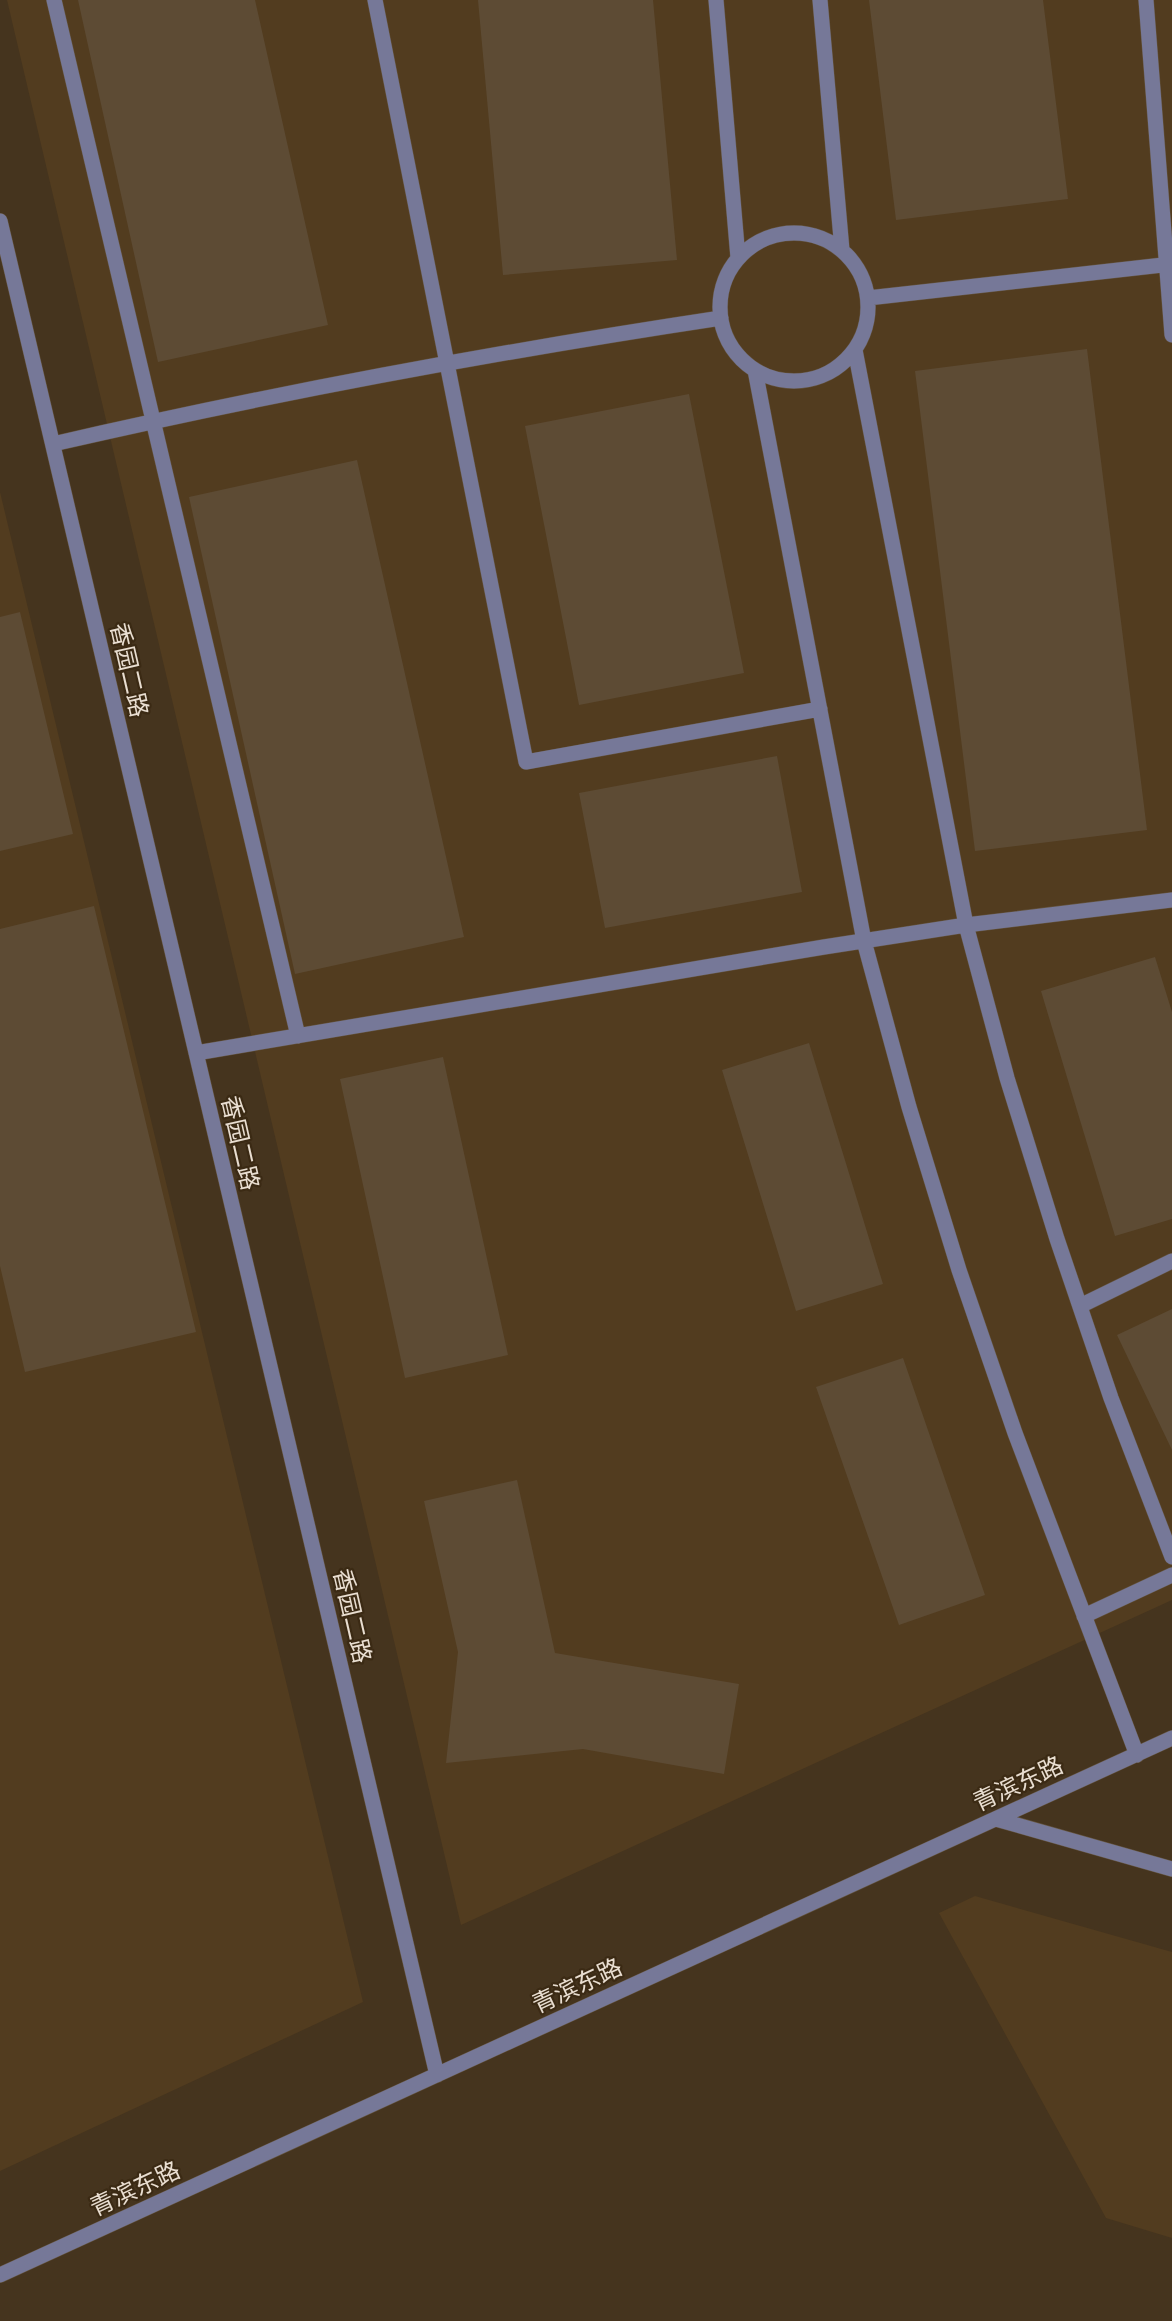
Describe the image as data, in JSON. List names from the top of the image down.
{
  "streets": {
    "street": ["香园二路", "青滨东路"]
  },
  "crossings": [
    ["香园二路", "青滨东路"]
  ]
}
